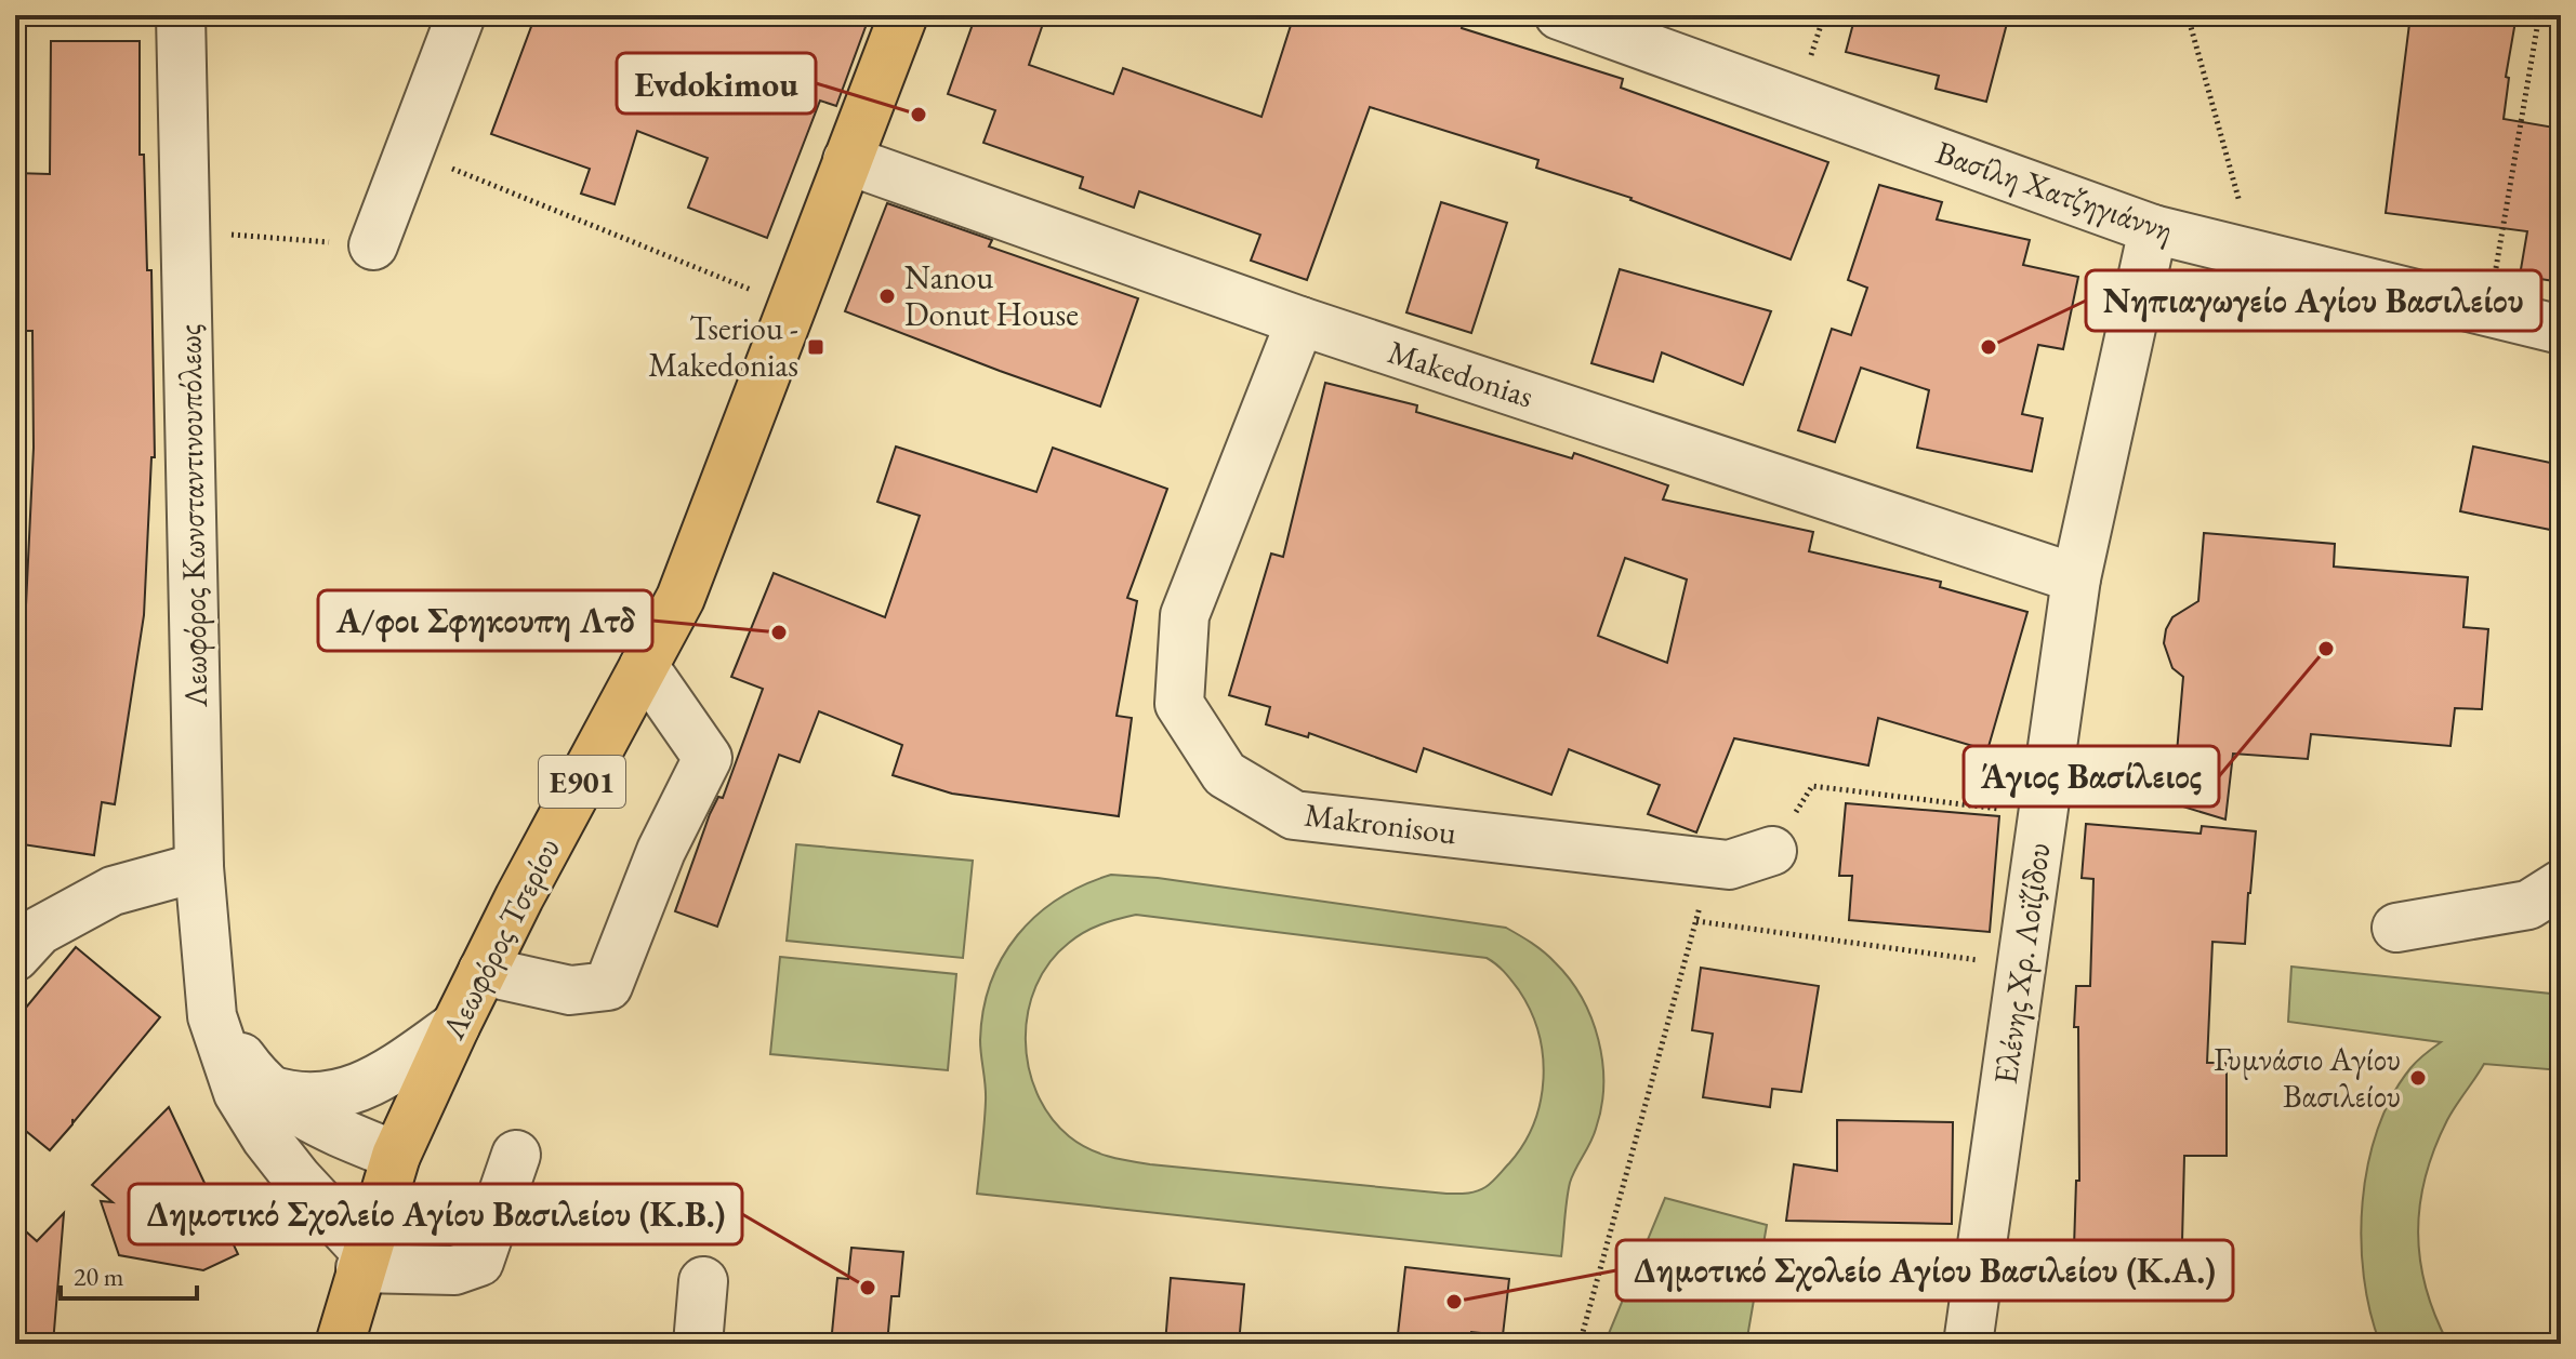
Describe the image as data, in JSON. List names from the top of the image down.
{
  "streets": {
    "main road": ["E901", "Λεωφόρος Τσερίου"],
    "street": [
      "Βασίλη Χατζηγιάννη",
      "Makedonias",
      "Λεωφόρος Κωνσταντινουπόλεως",
      "Makronisou",
      "Ελένης Χρ. Λοϊζίδου"
    ]
  },
  "crossings": [
    ["Βασίλη Χατζηγιάννη", "Ελένης Χρ. Λοϊζίδου"],
    ["Makedonias", "Makronisou"],
    ["Makedonias", "Λεωφόρος Τσερίου"],
    ["Makedonias", "Ελένης Χρ. Λοϊζίδου"],
    ["Λεωφόρος Κωνσταντινουπόλεως", "Λεωφόρος Τσερίου"]
  ],
  "places": {
    "other": [
      "Evdokimou",
      "Nanou Donut House",
      "Νηπιαγωγείο Αγίου Βασιλείου",
      "Α/φοι Σφηκουπη Λτδ",
      "Άγιος Βασίλειος",
      "Γυμνάσιο Αγίου Βασιλείου",
      "Δημοτικό Σχολείο Αγίου Βασιλείου (Κ.Β.)",
      "Δημοτικό Σχολείο Αγίου Βασιλείου (Κ.Α.)"
    ],
    "transit": ["Tseriou - Makedonias"]
  },
  "scale_bar": "20 m"
}
